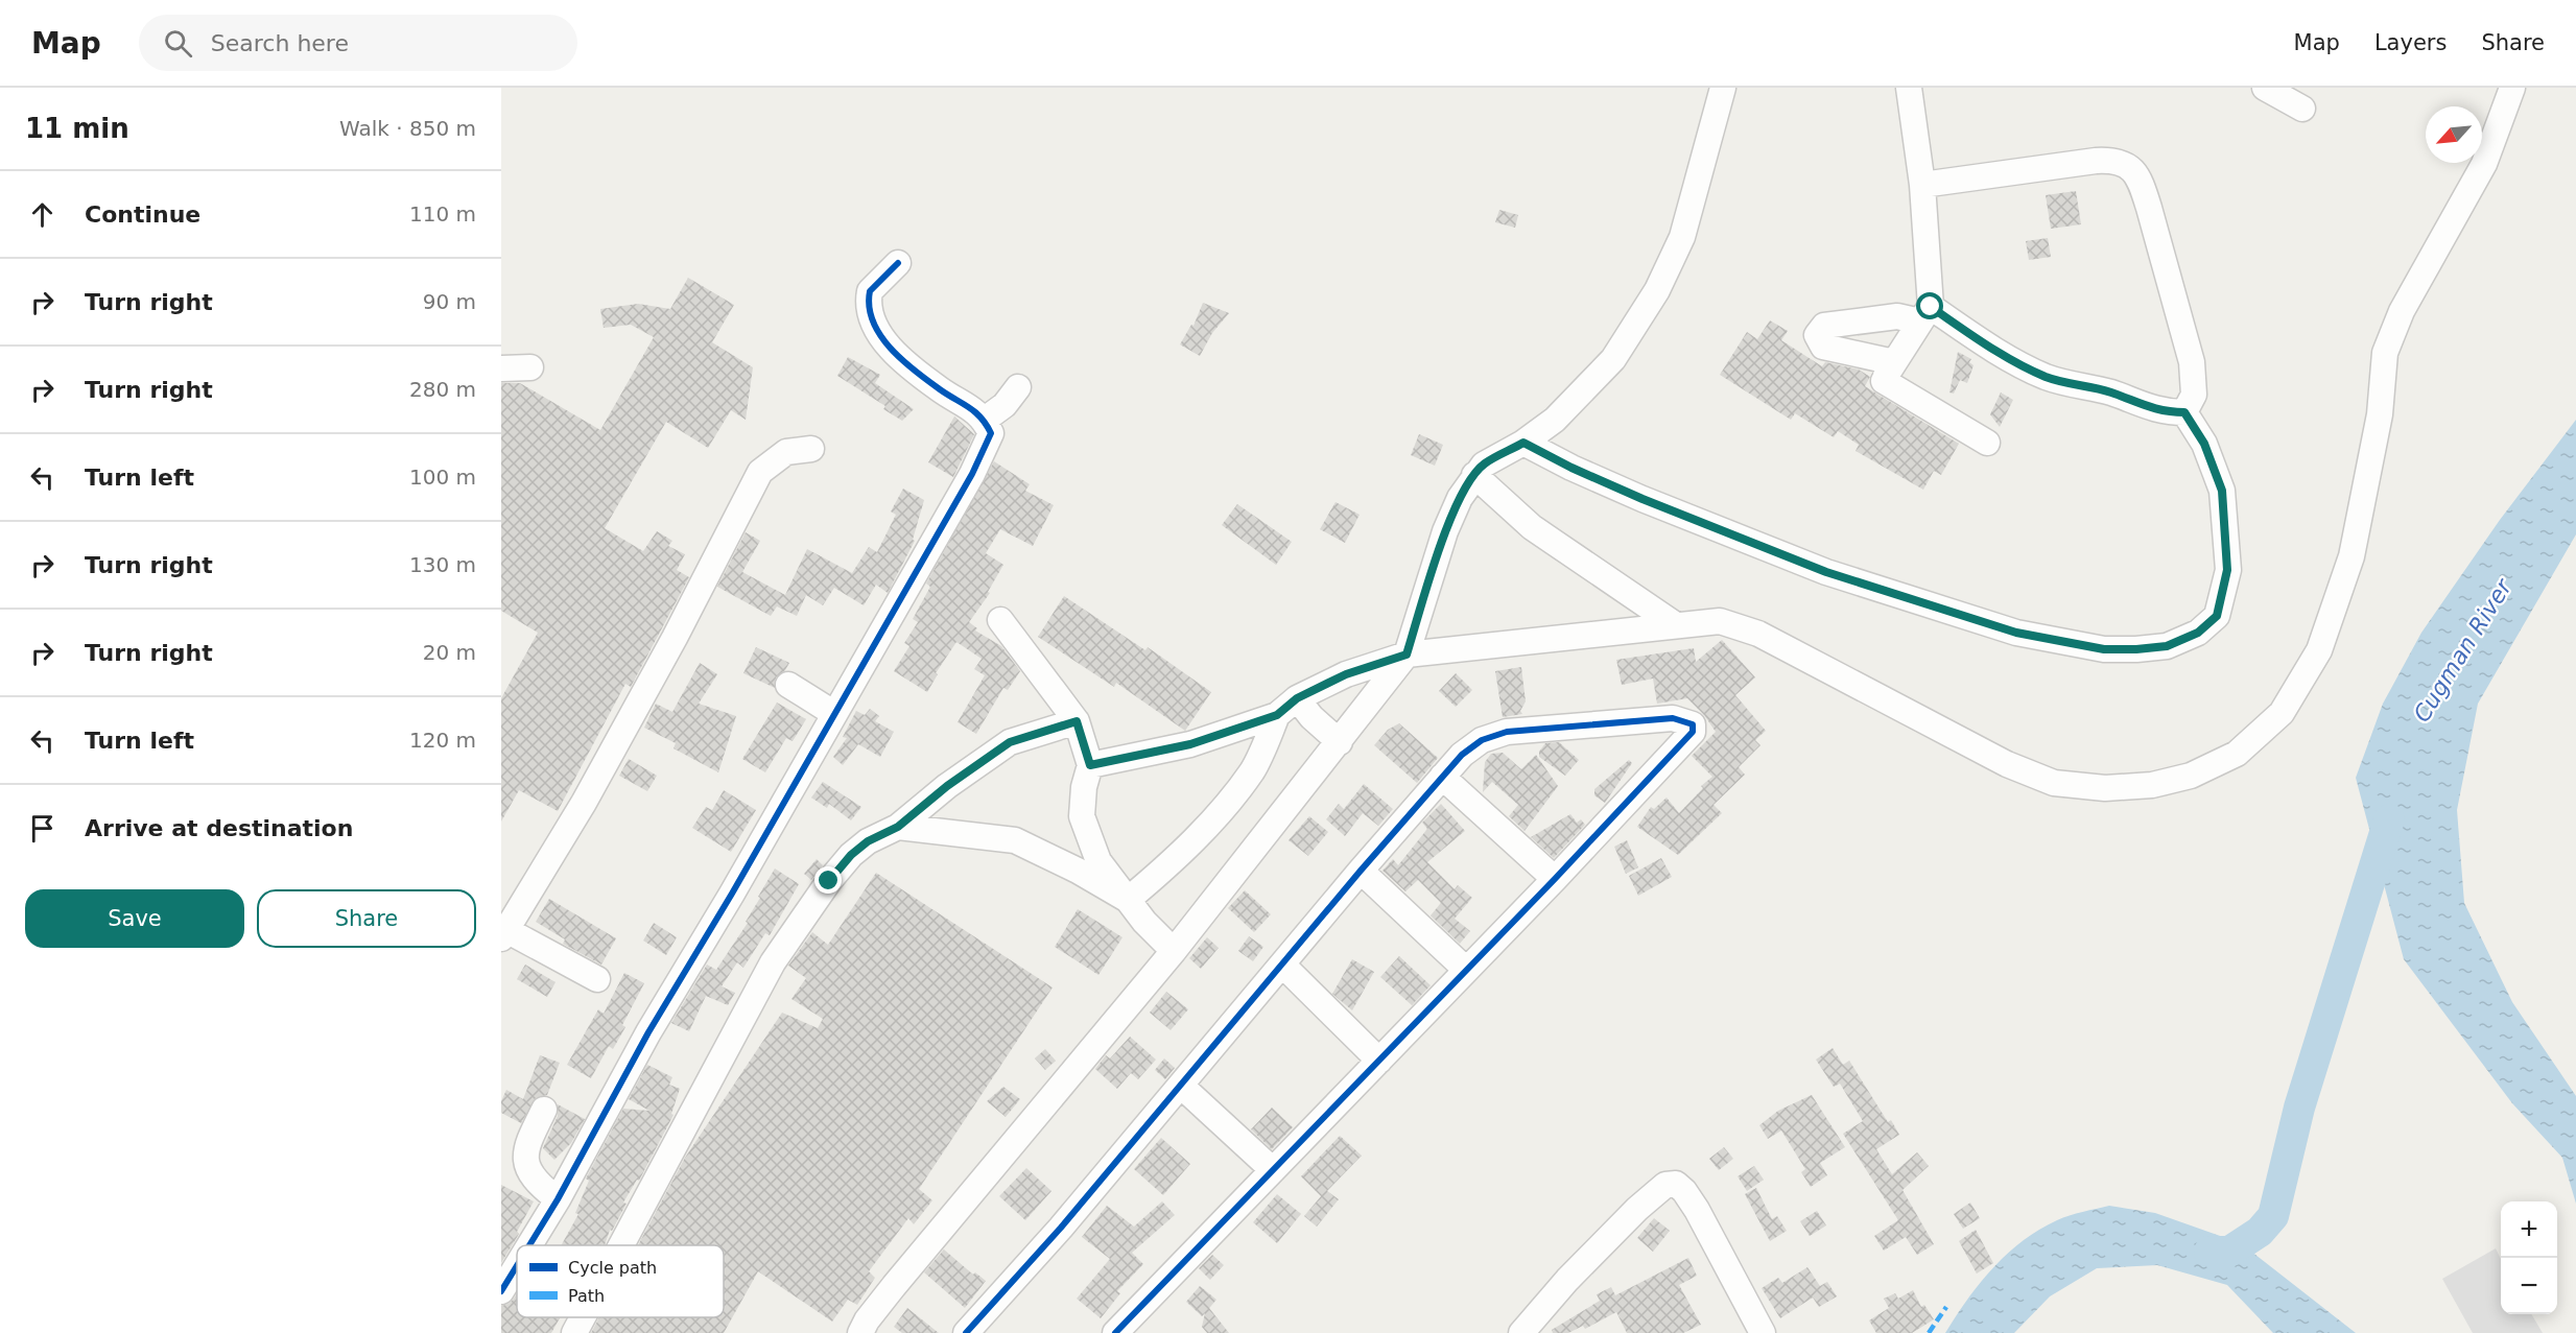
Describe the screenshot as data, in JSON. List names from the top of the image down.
{
  "water": ["Cugman River"],
  "legend": ["Cycle path", "Path"],
  "north": "bottom left",
  "page": {
    "header": "Map",
    "search": "Search here",
    "nav": ["Map", "Layers", "Share"],
    "heading": ["11 min", "Walk · 850 m"],
    "list": [
      ["Continue", "110 m"],
      ["Turn right", "90 m"],
      ["Turn right", "280 m"],
      ["Turn left", "100 m"],
      ["Turn right", "130 m"],
      ["Turn right", "20 m"],
      ["Turn left", "120 m"],
      "Arrive at destination"
    ],
    "buttons": ["Save", "Share"],
    "map_buttons": ["+", "−"]
  }
}
